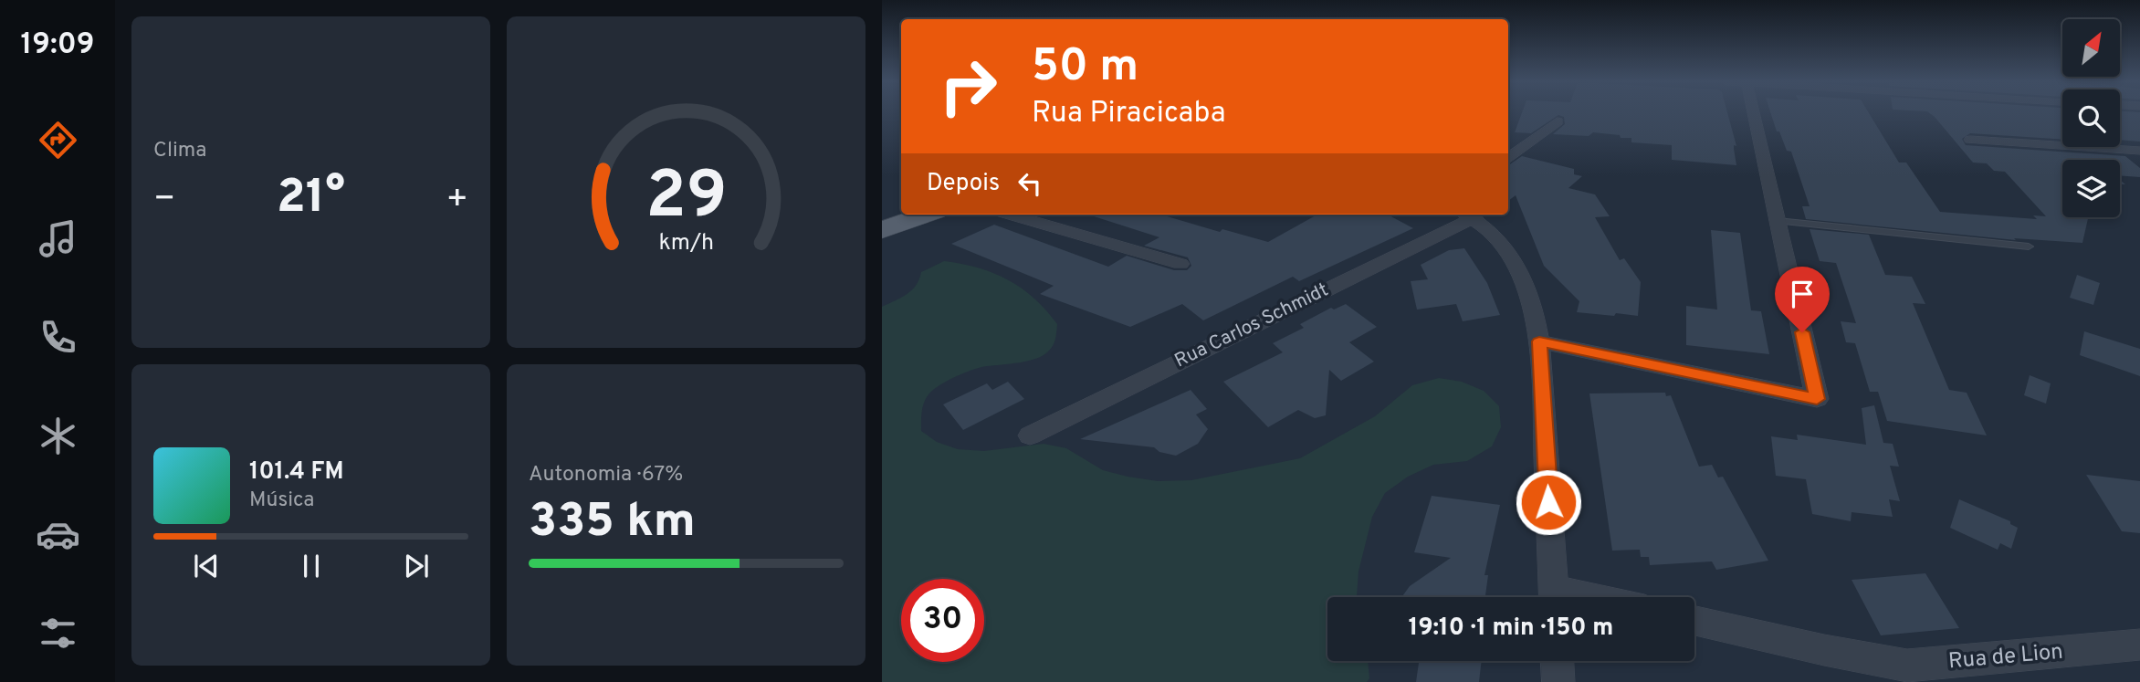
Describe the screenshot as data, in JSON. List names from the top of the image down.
{
  "streets": {
    "street": ["Rua Carlos Schmidt", "Rua de Lion"]
  },
  "north": "top right",
  "page": {
    "tabs": "19:09",
    "tile": [
      "Clima",
      ["Autonomia · 67%", "335 km"]
    ],
    "turn": ["50 m", "Rua Piracicaba"],
    "then": "Depois",
    "heat": ["−", "21°", "+"],
    "song": ["101.4 FM", "Música"],
    "limit": "30",
    "trip": "19:10 · 1 min · 150 m",
    "gauge": ["29", "km/h"]
  }
}
